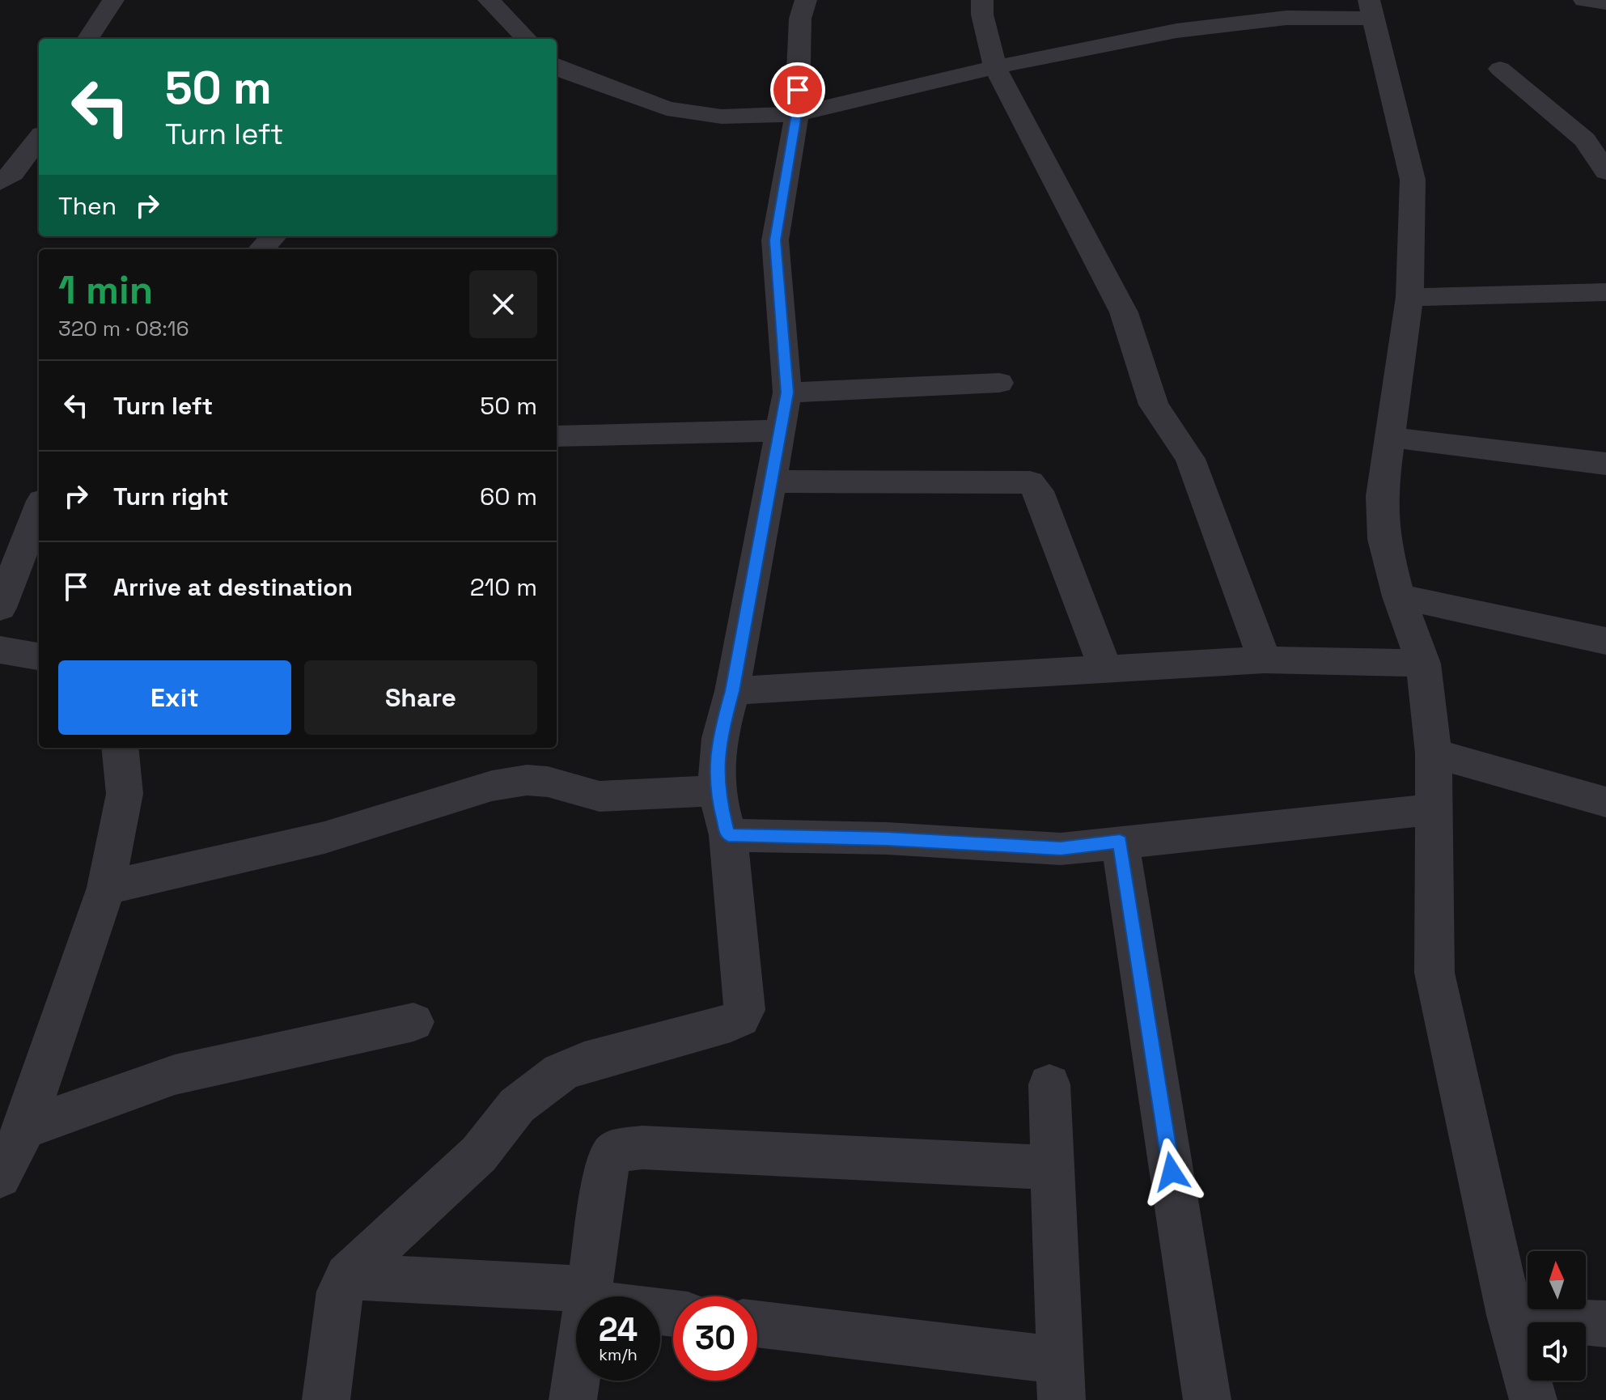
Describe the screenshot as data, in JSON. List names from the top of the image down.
{
  "north": "top",
  "page": {
    "turn": ["50 m", "Turn left"],
    "then": "Then",
    "heading": ["1 min", "320 m · 08:16"],
    "list": [
      {
        "name": "Turn left",
        "value": "50 m"
      },
      {
        "name": "Turn right",
        "value": "60 m"
      },
      {
        "name": "Arrive at destination",
        "value": "210 m"
      }
    ],
    "buttons": ["Exit", "Share"],
    "speed": "24 km/h",
    "limit": "30"
  }
}
